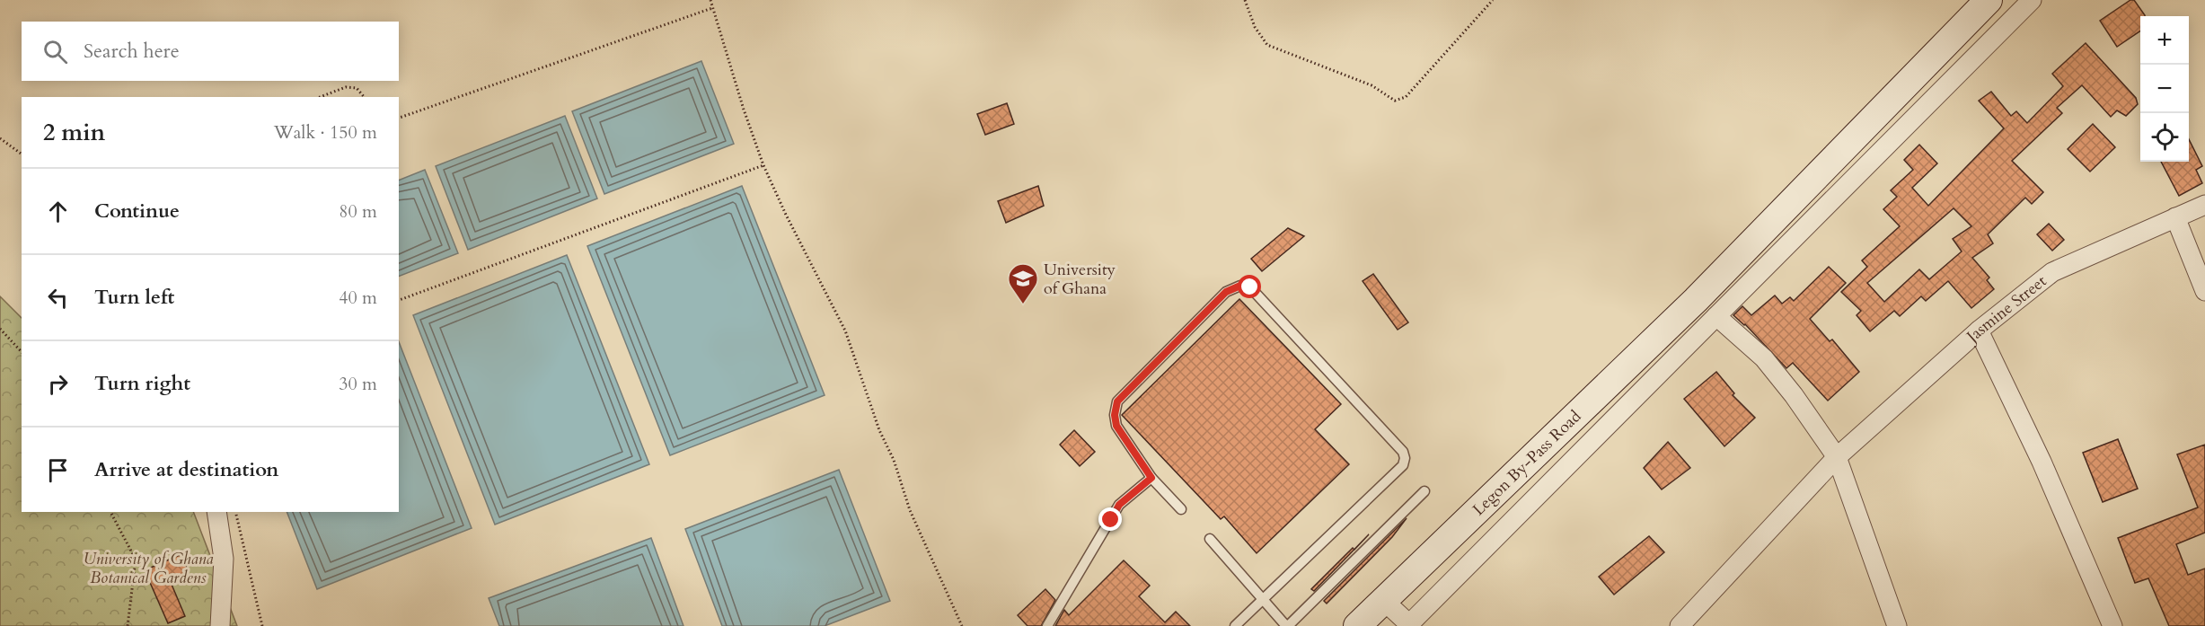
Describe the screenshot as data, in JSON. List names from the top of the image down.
{
  "streets": {
    "street": ["Jasmine Street", "Legon By-Pass Road"]
  },
  "parks": ["University of Ghana Botanical Gardens"],
  "places": {
    "school or university": ["University of Ghana"]
  },
  "page": {
    "map_buttons": ["+", "−"],
    "search": "Search here",
    "heading": ["2 min", "Walk · 150 m"],
    "list": [
      ["Continue", "80 m"],
      ["Turn left", "40 m"],
      ["Turn right", "30 m"],
      "Arrive at destination"
    ]
  }
}
